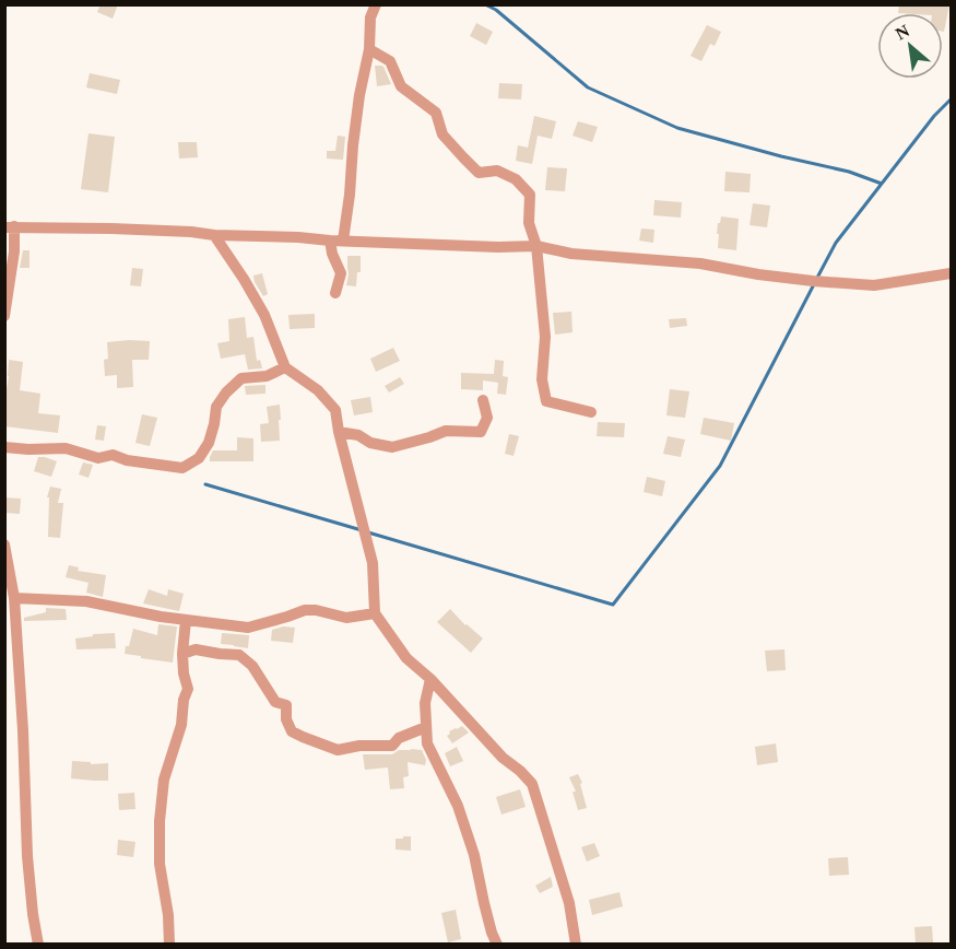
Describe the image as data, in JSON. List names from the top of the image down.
{
  "north": "top left"
}
